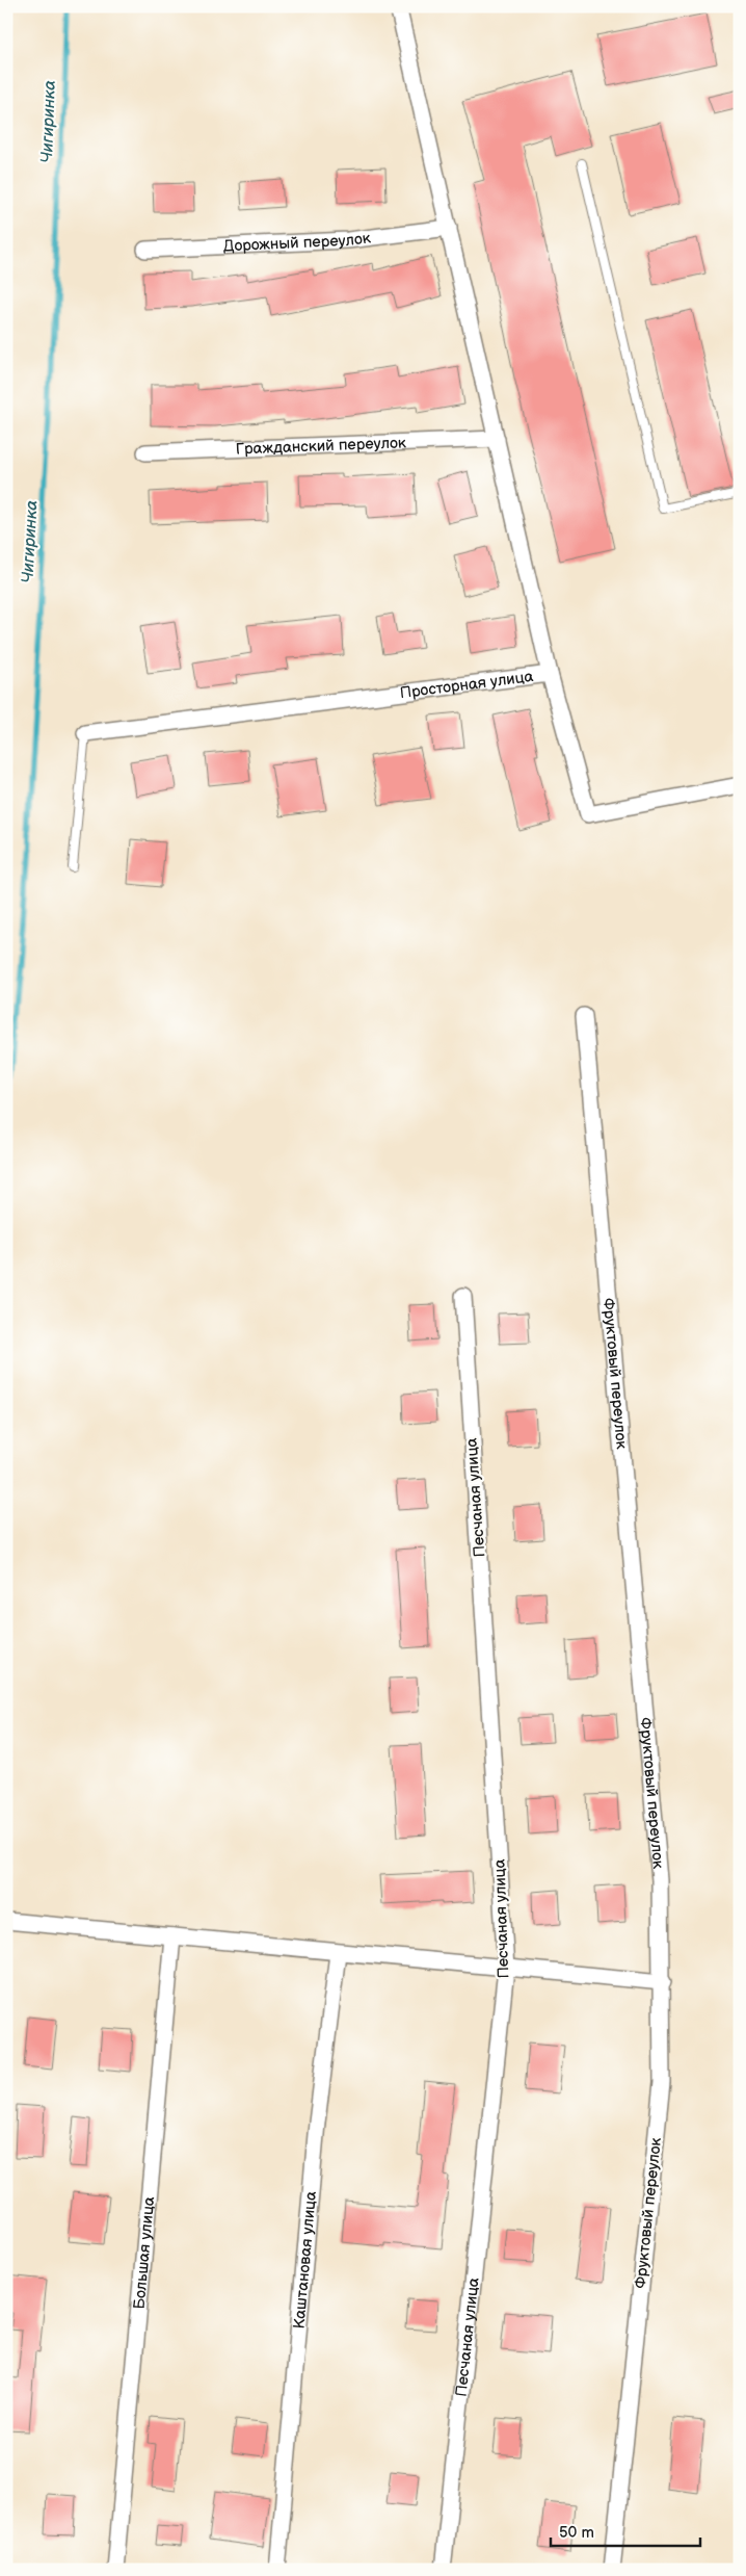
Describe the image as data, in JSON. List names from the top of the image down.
{
  "streets": {
    "street": [
      "Дорожный переулок",
      "Гражданский переулок",
      "Просторная улица",
      "Фруктовый переулок",
      "Песчаная улица",
      "Большая улица",
      "Каштановая улица"
    ]
  },
  "water": ["Чигиринка"],
  "scale_bar": "50 m"
}
